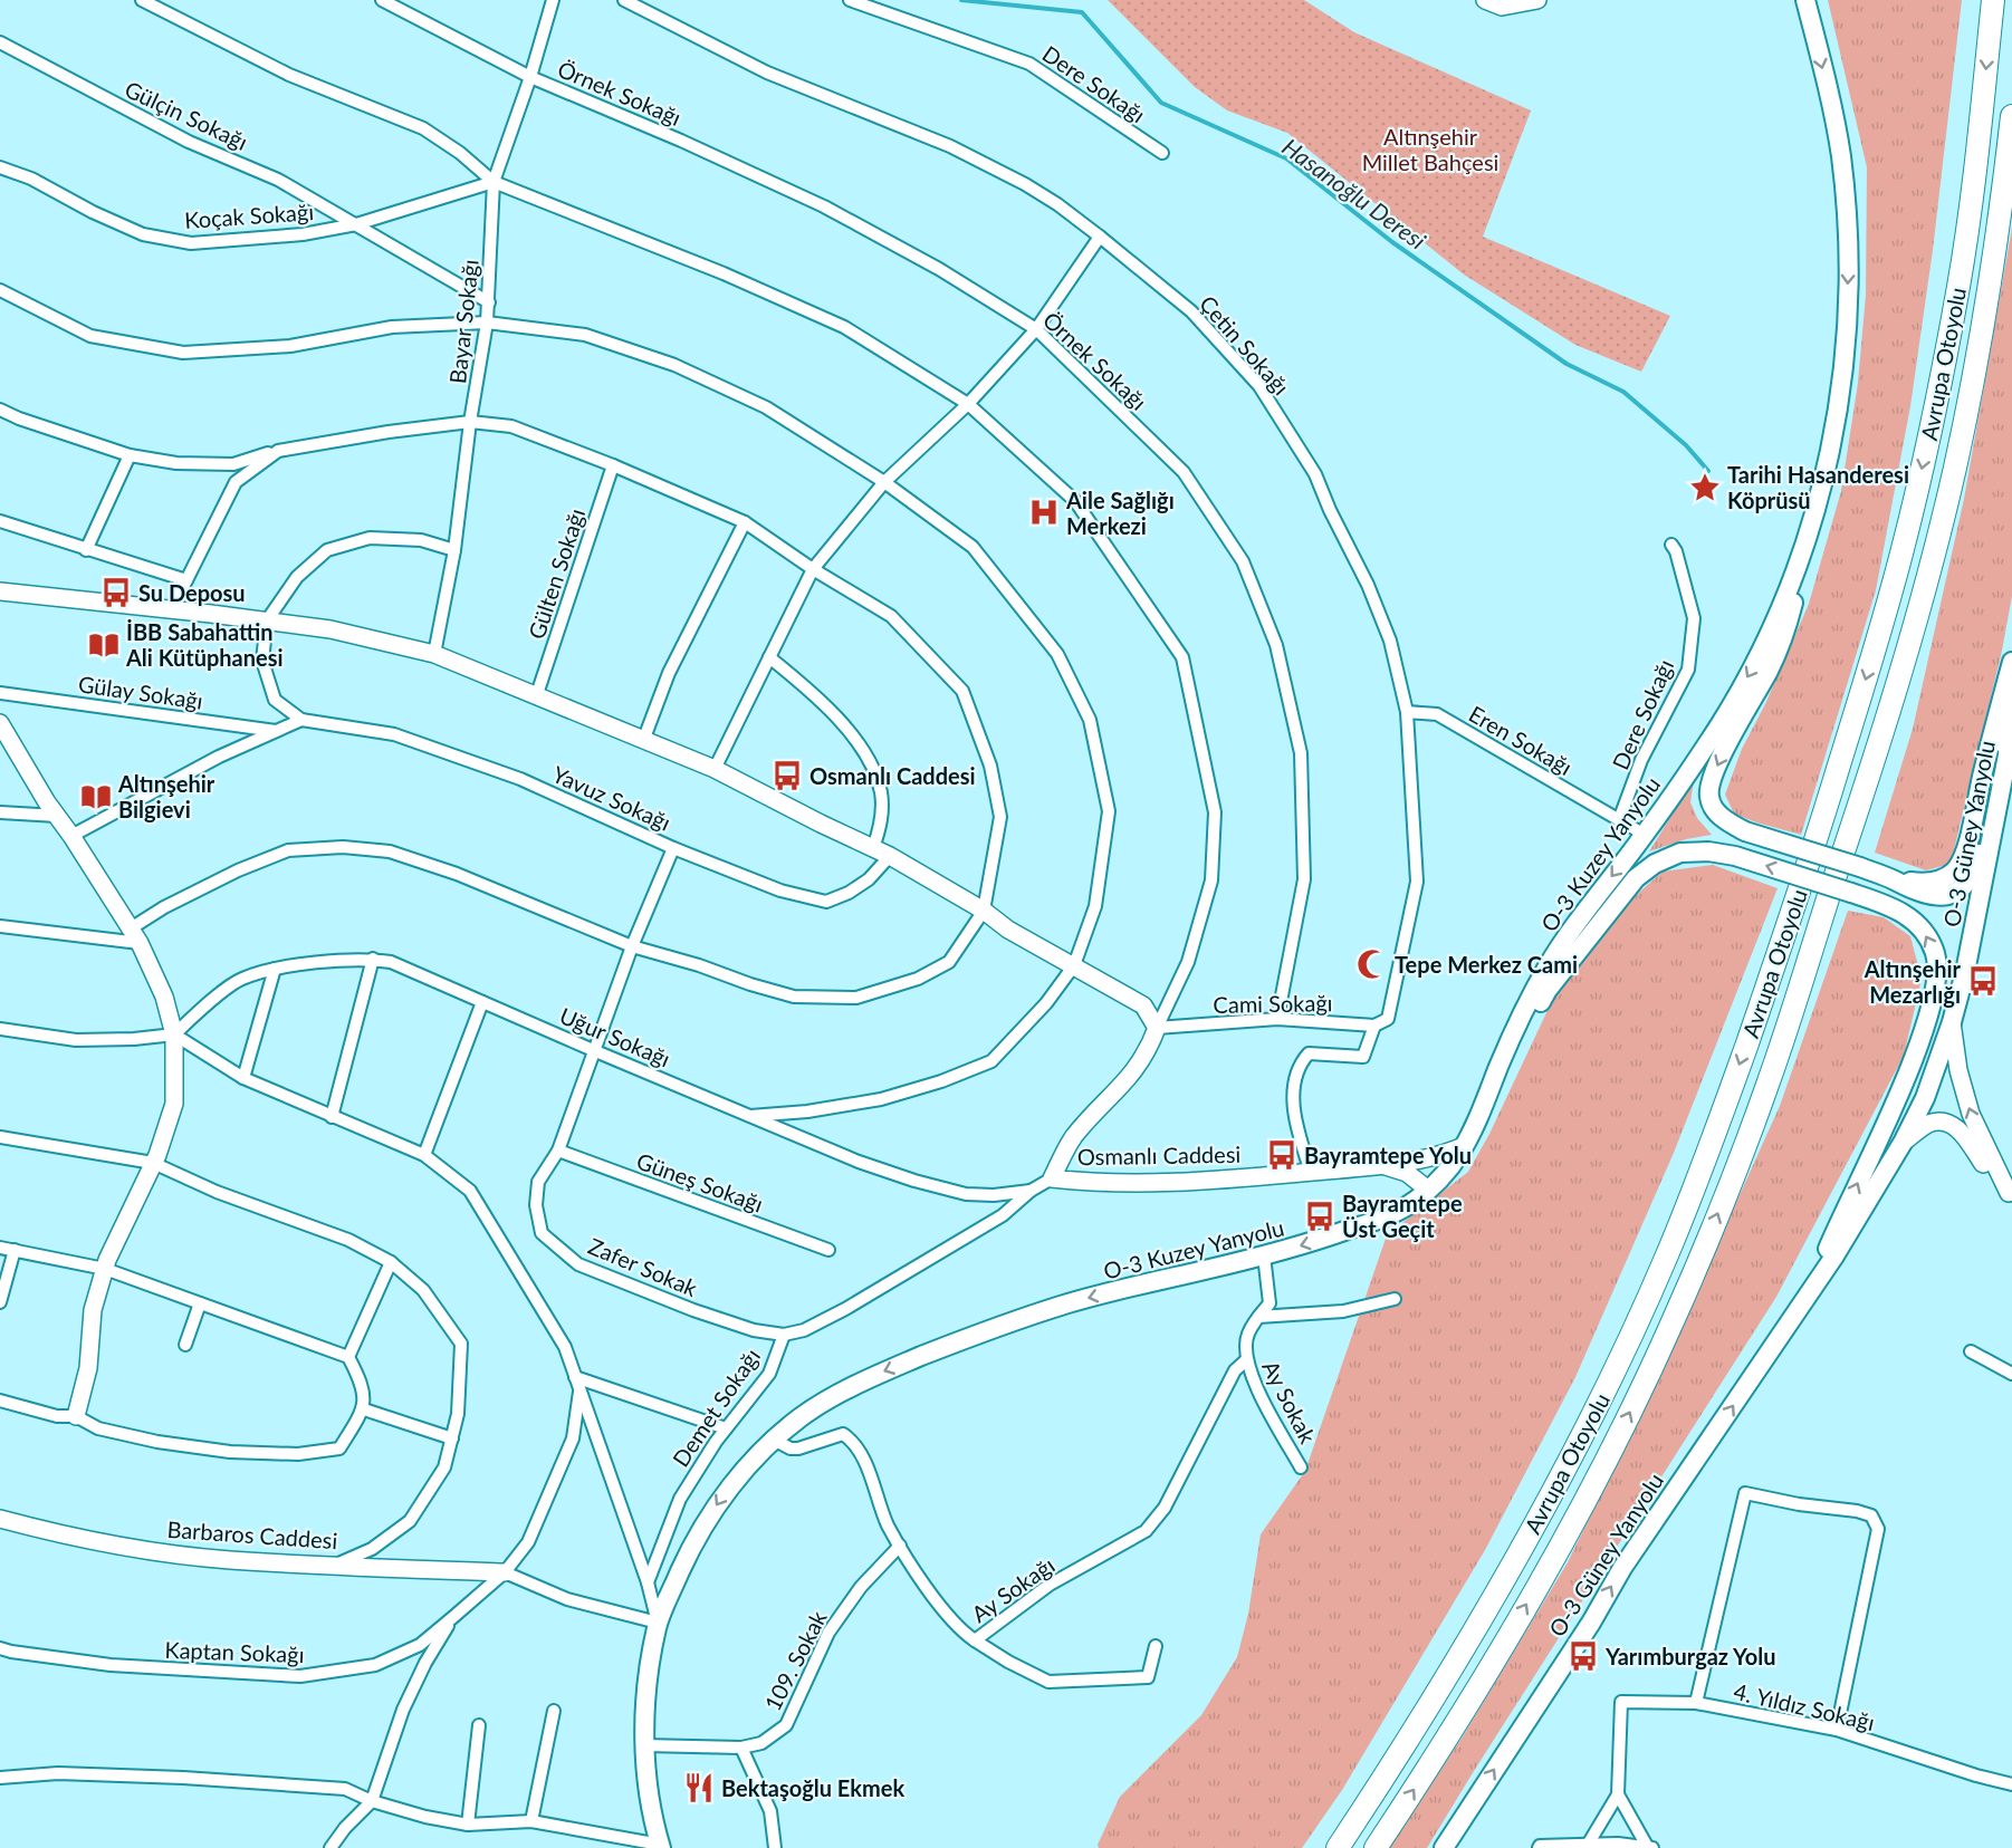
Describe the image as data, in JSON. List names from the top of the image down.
{
  "streets": {
    "highway": ["Avrupa Otoyolu"],
    "main road": [
      "O-3 Güney Yanyolu",
      "O-3 Kuzey Yanyolu",
      "Osmanlı Caddesi",
      "Barbaros Caddesi"
    ],
    "street": [
      "Dere Sokağı",
      "Örnek Sokağı",
      "Gülçin Sokağı",
      "Koçak Sokağı",
      "Bayar Sokağı",
      "Çetin Sokağı",
      "Gülten Sokağı",
      "Gülay Sokağı",
      "Eren Sokağı",
      "Yavuz Sokağı",
      "Cami Sokağı",
      "Uğur Sokağı",
      "Güneş Sokağı",
      "Zafer Sokak",
      "Ay Sokak",
      "Demet Sokağı",
      "Ay Sokağı",
      "Kaptan Sokağı",
      "109. Sokak",
      "4. Yıldız Sokağı"
    ]
  },
  "crossings": [
    ["Dere Sokağı", "Eren Sokağı"],
    ["Örnek Sokağı", "Bayar Sokağı"],
    ["Örnek Sokağı", "Cami Sokağı"],
    ["Gülçin Sokağı", "Koçak Sokağı"],
    ["Gülçin Sokağı", "Bayar Sokağı"],
    ["Koçak Sokağı", "Bayar Sokağı"],
    ["Çetin Sokağı", "Eren Sokağı"],
    ["Çetin Sokağı", "Cami Sokağı"],
    ["Eren Sokağı", "O-3 Kuzey Yanyolu"],
    ["Yavuz Sokağı", "Zafer Sokak"],
    ["O-3 Kuzey Yanyolu", "Osmanlı Caddesi"],
    ["O-3 Kuzey Yanyolu", "Ay Sokak"],
    ["O-3 Kuzey Yanyolu", "Ay Sokağı"],
    ["O-3 Kuzey Yanyolu", "109. Sokak"],
    ["Cami Sokağı", "Osmanlı Caddesi"],
    ["Uğur Sokağı", "Osmanlı Caddesi"],
    ["Uğur Sokağı", "Zafer Sokak"],
    ["Uğur Sokağı", "Demet Sokağı"],
    ["Güneş Sokağı", "Zafer Sokak"],
    ["Zafer Sokak", "Demet Sokağı"],
    ["Ay Sokak", "Ay Sokağı"],
    ["Barbaros Caddesi", "Kaptan Sokağı"],
    ["Ay Sokağı", "109. Sokak"]
  ],
  "one_way": ["O-3 Güney Yanyolu", "O-3 Kuzey Yanyolu"],
  "water": ["Hasanoğlu Deresi"],
  "parks": ["Altınşehir Millet Bahçesi"],
  "places": {
    "place": ["Tarihi Hasanderesi Köprüsü"],
    "hospital": ["Aile Sağlığı Merkezi"],
    "bus stop": [
      "Su Deposu",
      "Osmanlı Caddesi",
      "Altınşehir Mezarlığı",
      "Bayramtepe Yolu",
      "Bayramtepe Üst Geçit",
      "Yarımburgaz Yolu"
    ],
    "library": ["İBB Sabahattin Ali Kütüphanesi", "Altınşehir Bilgievi"],
    "mosque": ["Tepe Merkez Cami"],
    "restaurant": ["Bektaşoğlu Ekmek"]
  }
}
